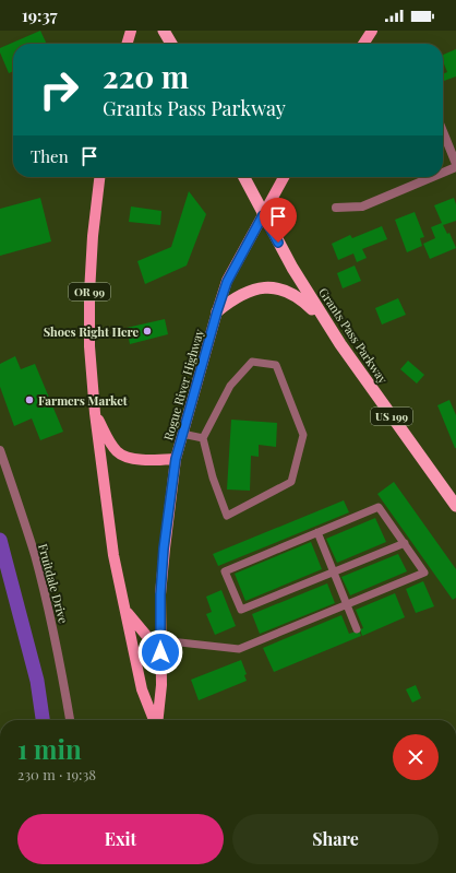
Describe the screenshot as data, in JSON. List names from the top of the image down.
{
  "streets": {
    "highway": ["Grants Pass Parkway", "US 199"],
    "main road": ["OR 99", "Rogue River Highway"],
    "street": ["Fruitdale Drive"]
  },
  "crossings": [
    ["Grants Pass Parkway", "Rogue River Highway"]
  ],
  "places": ["Shoes Right Here", "Farmers Market"],
  "page": {
    "status": "19:37",
    "turn": ["220 m", "Grants Pass Parkway"],
    "then": "Then",
    "heading": ["1 min", "230 m · 19:38"],
    "buttons": ["Exit", "Share"]
  }
}
